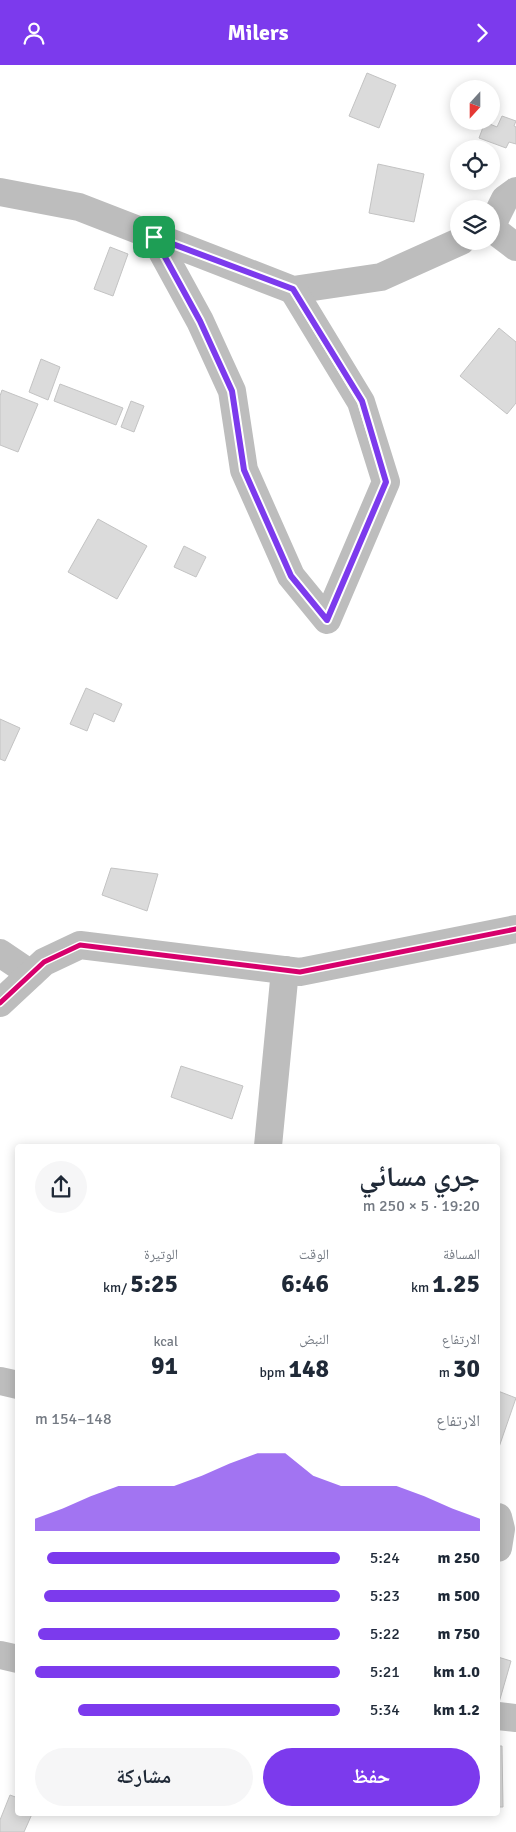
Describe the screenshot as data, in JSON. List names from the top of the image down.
{
  "north": "bottom",
  "page": {
    "header": "Milers",
    "heading": ["جري مسائي", "19:20 · 5 × 250 m"],
    "stats": [
      ["المسافة", "1.25 km"],
      ["الوقت", "6:46"],
      ["الوتيرة", "5:25 /km"],
      ["الارتفاع", "30 m"],
      ["النبض", "148 bpm"],
      ["kcal", "91"]
    ],
    "chart": ["الارتفاع", "148–154 m"],
    "list": [
      {
        "name": "250 m",
        "note": "5:24"
      },
      {
        "name": "500 m",
        "note": "5:23"
      },
      {
        "name": "750 m",
        "note": "5:22"
      },
      {
        "name": "1.0 km",
        "note": "5:21"
      },
      {
        "name": "1.2 km",
        "note": "5:34"
      }
    ],
    "buttons": ["حفظ", "مشاركة"]
  }
}
